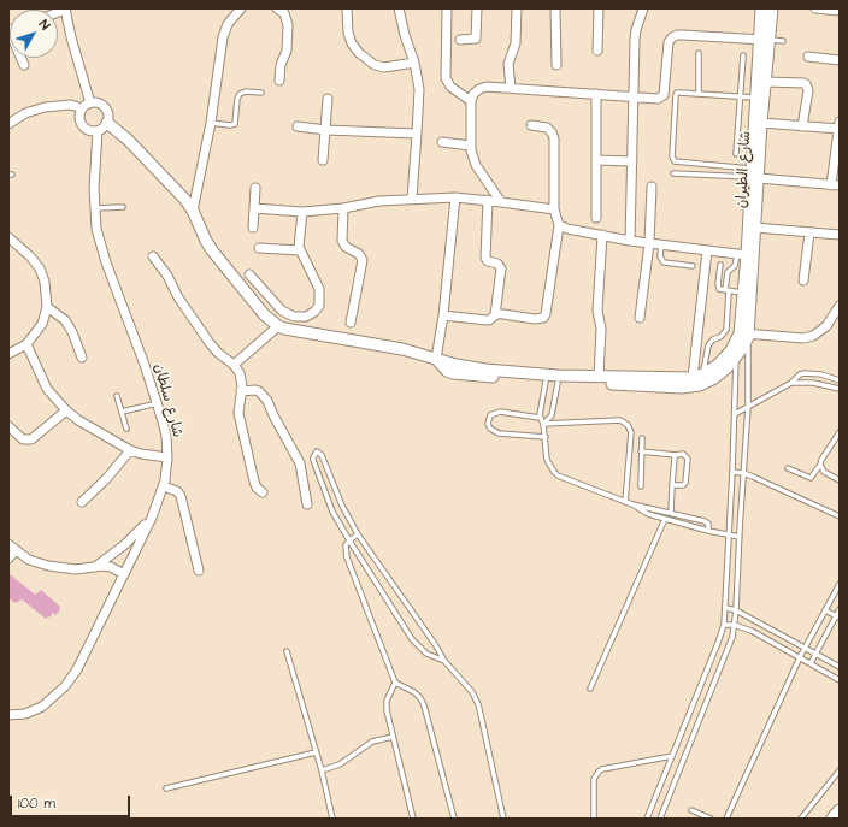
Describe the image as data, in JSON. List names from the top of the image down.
{
  "streets": {
    "street": ["شارع الطيران", "شارع سلطان"]
  },
  "scale_bar": "100 m",
  "north": "top right"
}
